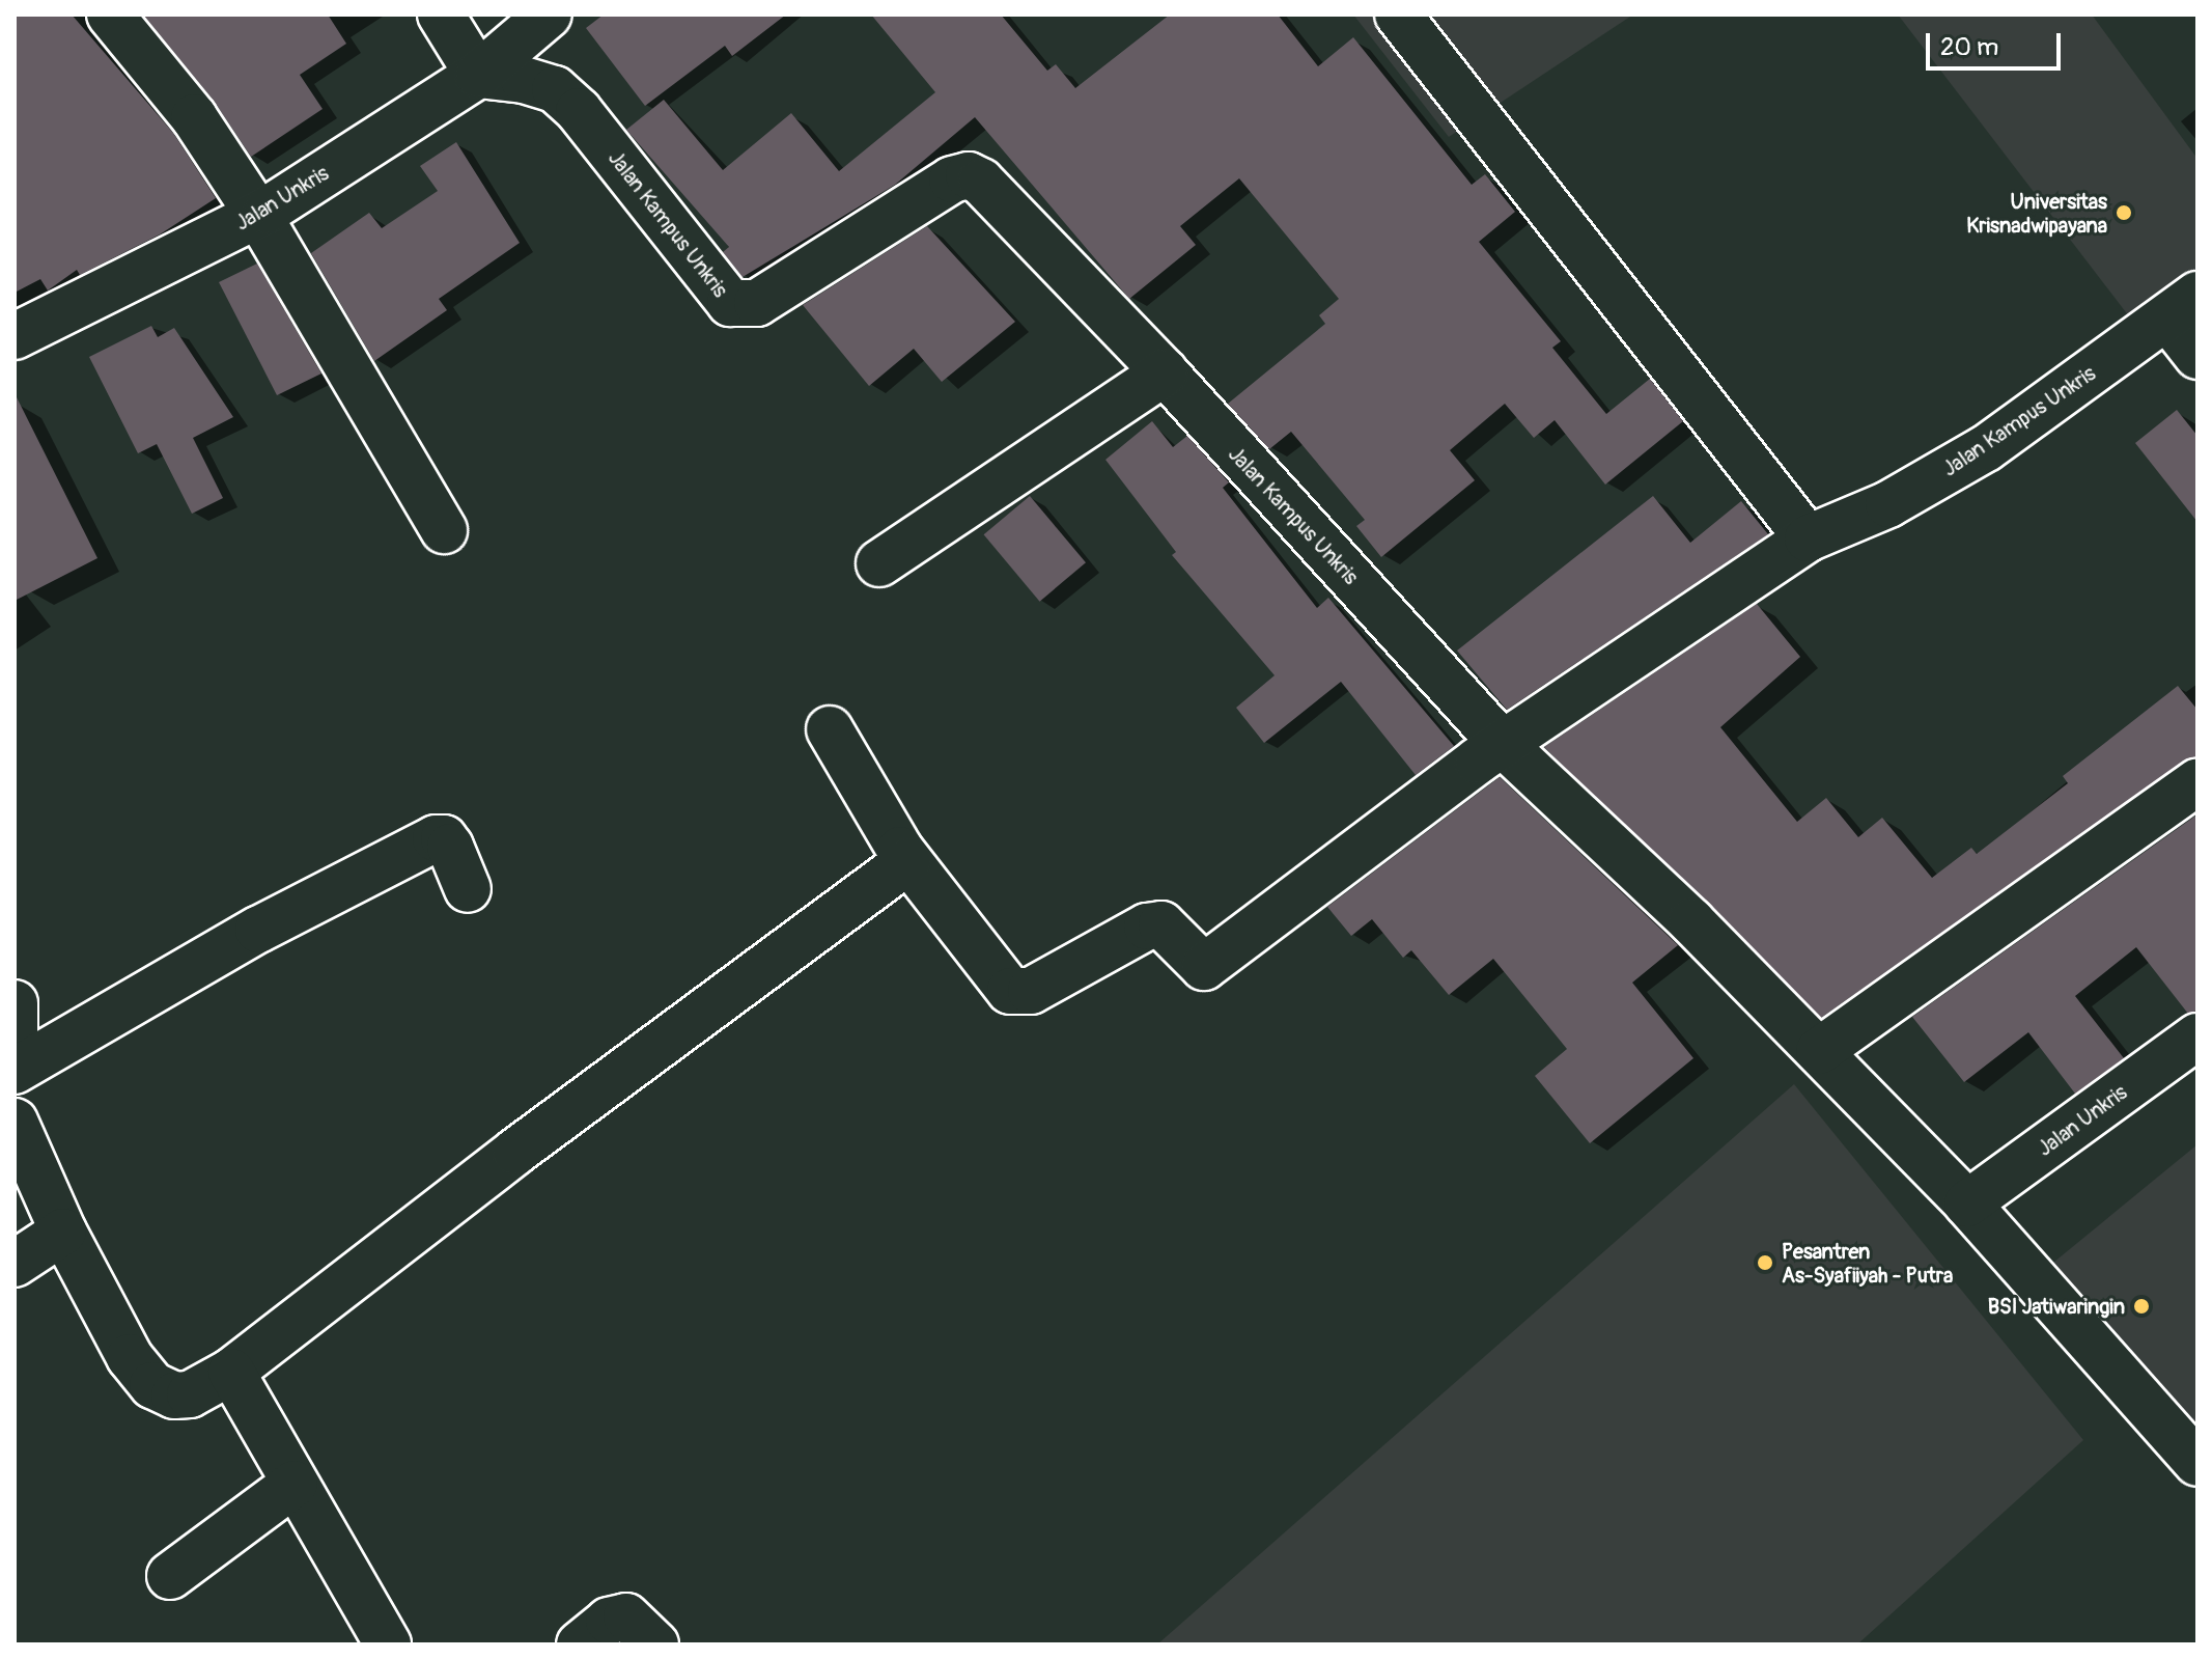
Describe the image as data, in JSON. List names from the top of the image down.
{
  "streets": {
    "street": ["Jalan Unkris", "Jalan Kampus Unkris"]
  },
  "crossings": [
    ["Jalan Unkris", "Jalan Kampus Unkris"]
  ],
  "places": ["Universitas Krisnadwipayana", "Pesantren As-Syafiiyah - Putra", "BSI Jatiwaringin"],
  "scale_bar": "20 m"
}
